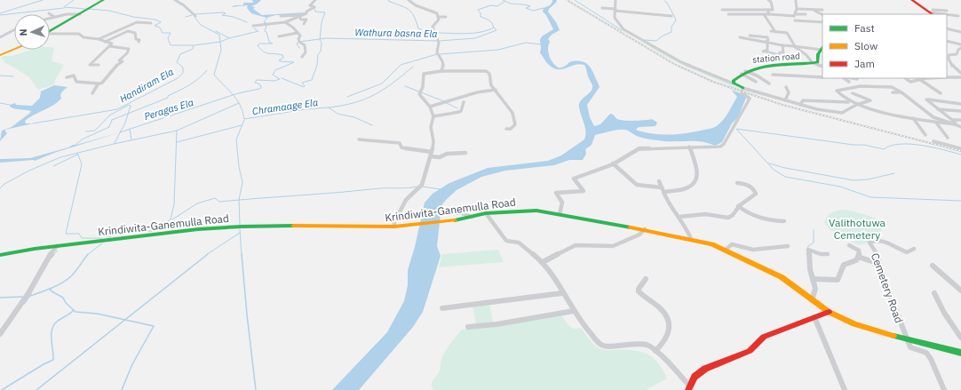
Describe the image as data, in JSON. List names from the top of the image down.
{
  "streets": {
    "main road": ["station road", "Krindiwita-Ganemulla Road"],
    "street": ["Cemetery Road"]
  },
  "crossings": [
    ["Krindiwita-Ganemulla Road", "Cemetery Road"]
  ],
  "water": [
    "Wathura basna Ela",
    "Handiram Ela",
    "Chramaage Ela",
    "Peragas Ela"
  ],
  "parks": ["Valithotuwa Cemetery"],
  "legend": ["Fast", "Slow", "Jam"],
  "north": "left"
}
